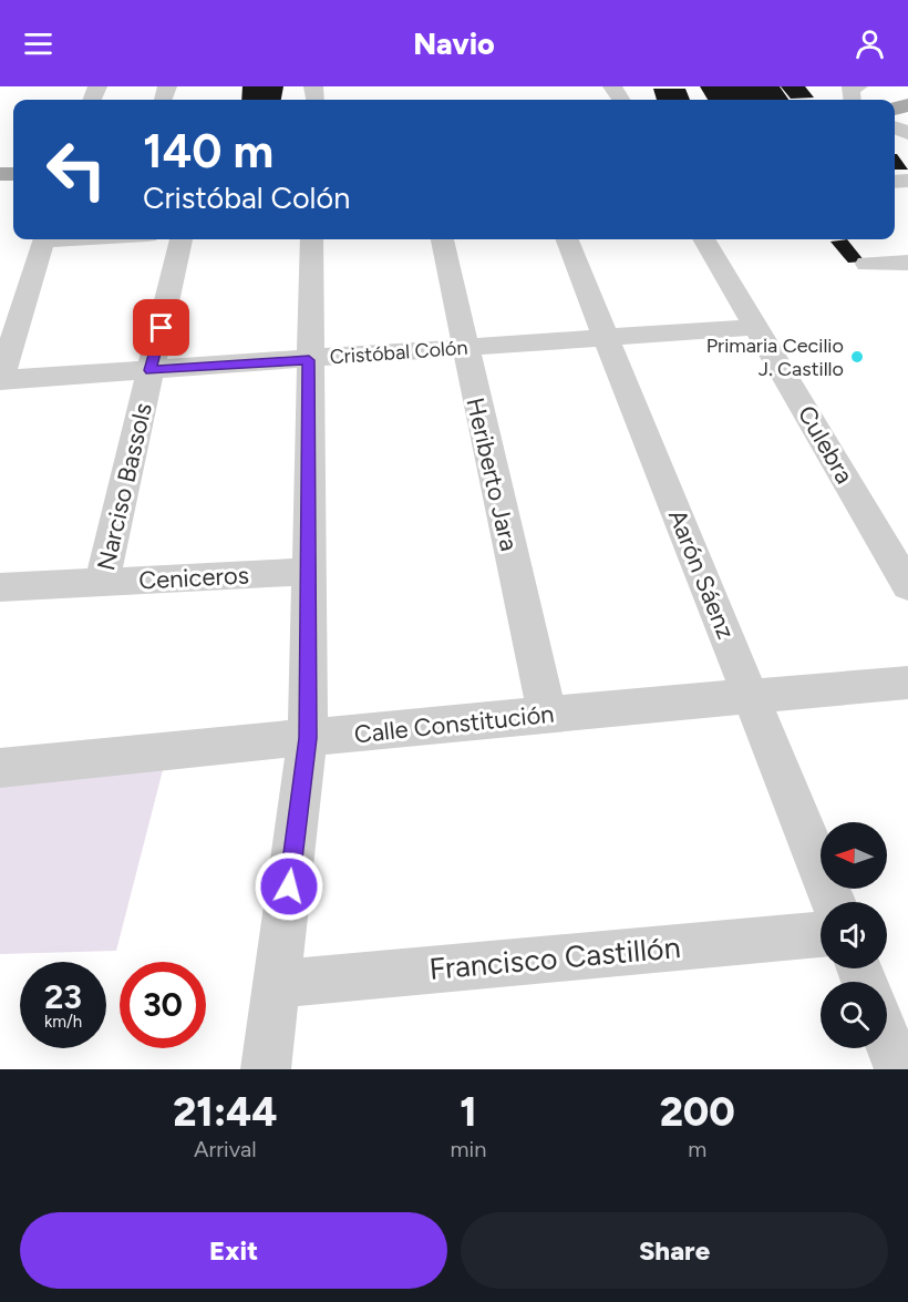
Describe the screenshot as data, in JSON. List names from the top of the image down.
{
  "streets": {
    "street": [
      "Cristóbal Colón",
      "Culebra",
      "Heriberto Jara",
      "Narciso Bassols",
      "Aarón Sáenz",
      "Ceniceros",
      "Calle Constitución",
      "Francisco Castillón"
    ]
  },
  "crossings": [
    ["Cristóbal Colón", "Culebra"],
    ["Cristóbal Colón", "Heriberto Jara"],
    ["Cristóbal Colón", "Narciso Bassols"],
    ["Cristóbal Colón", "Aarón Sáenz"],
    ["Heriberto Jara", "Calle Constitución"],
    ["Narciso Bassols", "Ceniceros"],
    ["Aarón Sáenz", "Calle Constitución"]
  ],
  "places": ["Primaria Cecilio J. Castillo"],
  "north": "left",
  "page": {
    "header": "Navio",
    "turn": ["140 m", "Cristóbal Colón"],
    "speed": "23 km/h",
    "limit": "30",
    "eta": [
      "21:44",
      "Arrival",
      "1",
      "min",
      "200",
      "m"
    ],
    "buttons": ["Exit", "Share"]
  }
}
